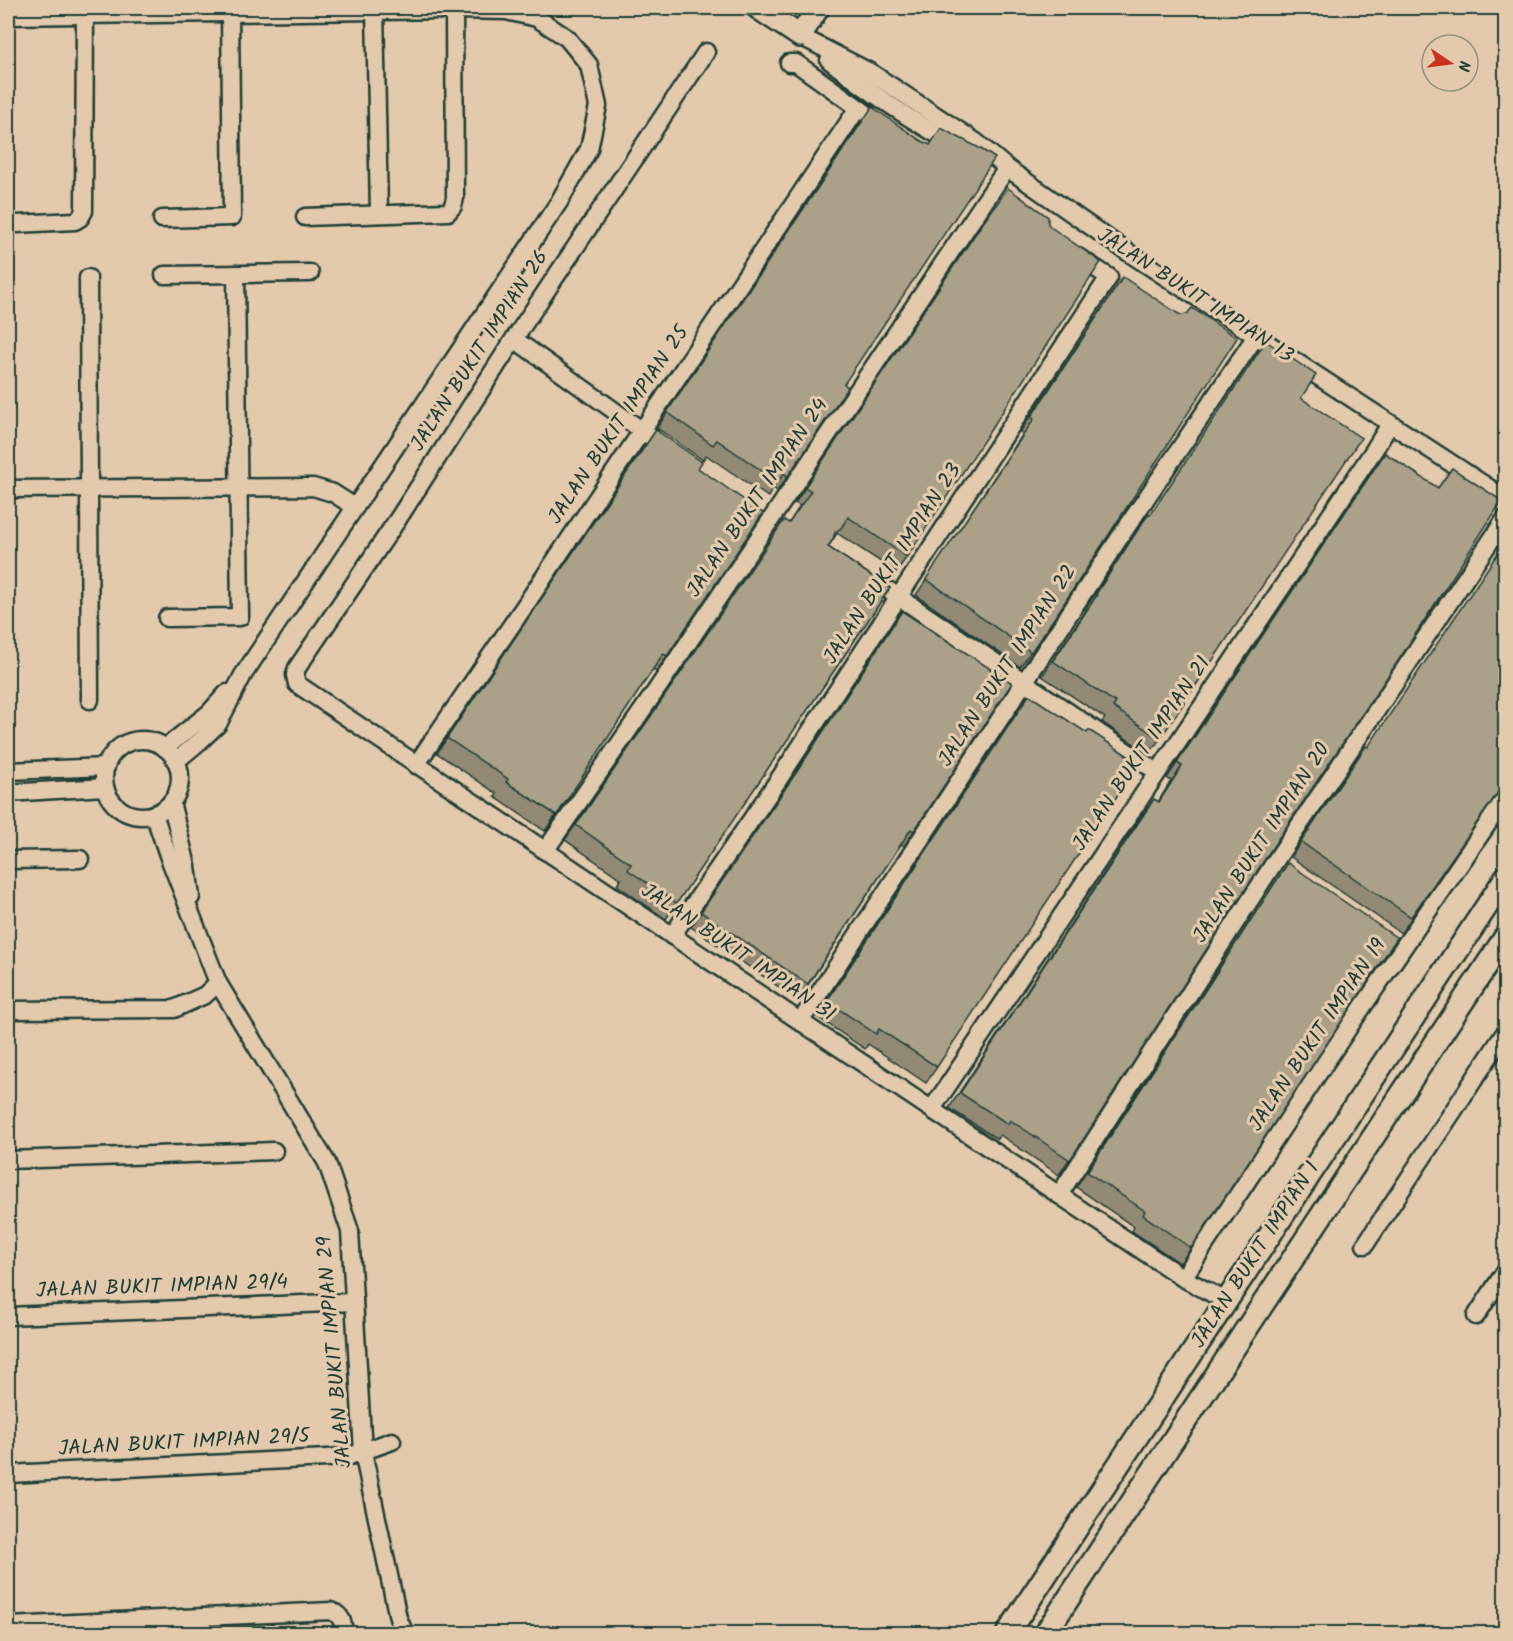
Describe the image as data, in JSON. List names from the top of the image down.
{
  "streets": {
    "street": [
      "JALAN BUKIT IMPIAN 13",
      "JALAN BUKIT IMPIAN 26",
      "JALAN BUKIT IMPIAN 25",
      "JALAN BUKIT IMPIAN 24",
      "JALAN BUKIT IMPIAN 23",
      "JALAN BUKIT IMPIAN 22",
      "JALAN BUKIT IMPIAN 21",
      "JALAN BUKIT IMPIAN 20",
      "JALAN BUKIT IMPIAN 31",
      "JALAN BUKIT IMPIAN 19",
      "JALAN BUKIT IMPIAN 1",
      "JALAN BUKIT IMPIAN 29/4",
      "JALAN BUKIT IMPIAN 29",
      "JALAN BUKIT IMPIAN 29/5"
    ]
  },
  "crossings": [
    ["JALAN BUKIT IMPIAN 13", "JALAN BUKIT IMPIAN 24"],
    ["JALAN BUKIT IMPIAN 13", "JALAN BUKIT IMPIAN 22"],
    ["JALAN BUKIT IMPIAN 13", "JALAN BUKIT IMPIAN 21"],
    ["JALAN BUKIT IMPIAN 26", "JALAN BUKIT IMPIAN 31"],
    ["JALAN BUKIT IMPIAN 25", "JALAN BUKIT IMPIAN 31"],
    ["JALAN BUKIT IMPIAN 24", "JALAN BUKIT IMPIAN 31"],
    ["JALAN BUKIT IMPIAN 23", "JALAN BUKIT IMPIAN 31"],
    ["JALAN BUKIT IMPIAN 22", "JALAN BUKIT IMPIAN 31"],
    ["JALAN BUKIT IMPIAN 21", "JALAN BUKIT IMPIAN 31"],
    ["JALAN BUKIT IMPIAN 20", "JALAN BUKIT IMPIAN 31"],
    ["JALAN BUKIT IMPIAN 31", "JALAN BUKIT IMPIAN 19"],
    ["JALAN BUKIT IMPIAN 29/4", "JALAN BUKIT IMPIAN 29"],
    ["JALAN BUKIT IMPIAN 29", "JALAN BUKIT IMPIAN 29/5"]
  ],
  "north": "right"
}
